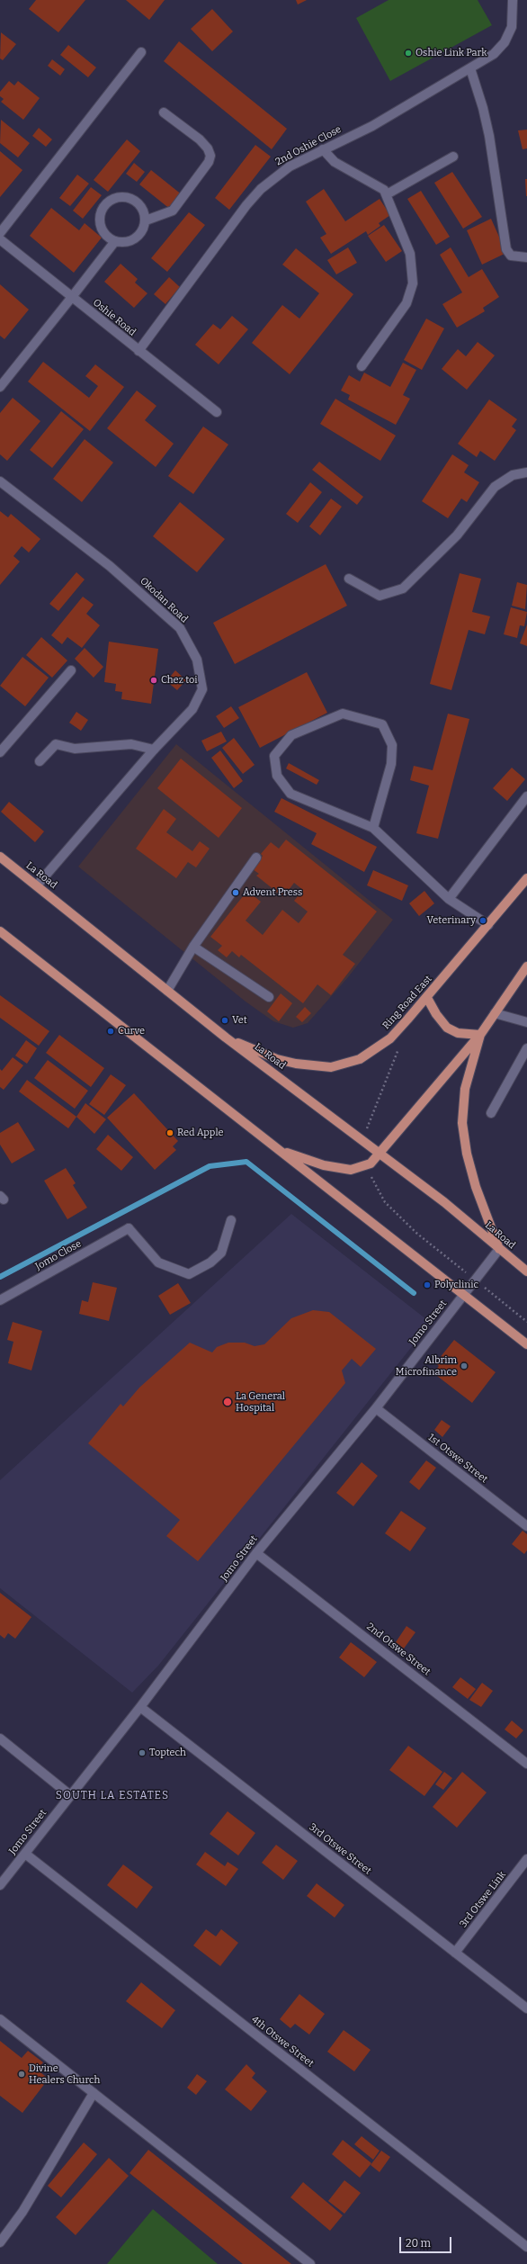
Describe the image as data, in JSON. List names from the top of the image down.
{
  "streets": {
    "main road": ["La Road", "Ring Road East"],
    "street": [
      "2nd Oshie Close",
      "Oshie Road",
      "Okodan Road",
      "Jomo Close",
      "Jomo Street",
      "1st Otswe Street",
      "2nd Otswe Street",
      "3rd Otswe Street",
      "3rd Otswe Link",
      "4th Otswe Street"
    ]
  },
  "crossings": [
    ["2nd Oshie Close", "Oshie Road"],
    ["Okodan Road", "La Road"],
    ["La Road", "Ring Road East"],
    ["La Road", "Jomo Street"],
    ["Jomo Street", "1st Otswe Street"],
    ["Jomo Street", "2nd Otswe Street"],
    ["Jomo Street", "3rd Otswe Street"],
    ["Jomo Street", "4th Otswe Street"],
    ["3rd Otswe Street", "3rd Otswe Link"]
  ],
  "districts": ["SOUTH LA ESTATES"],
  "places": [
    "Oshie Link Park",
    "Chez toi",
    "Advent Press",
    "Veterinary",
    "Vet",
    "Curve",
    "Red Apple",
    "Polyclinic",
    "Albrim Microfinance",
    "La General Hospital",
    "Toptech",
    "Divine Healers Church"
  ],
  "scale_bar": "20 m"
}
